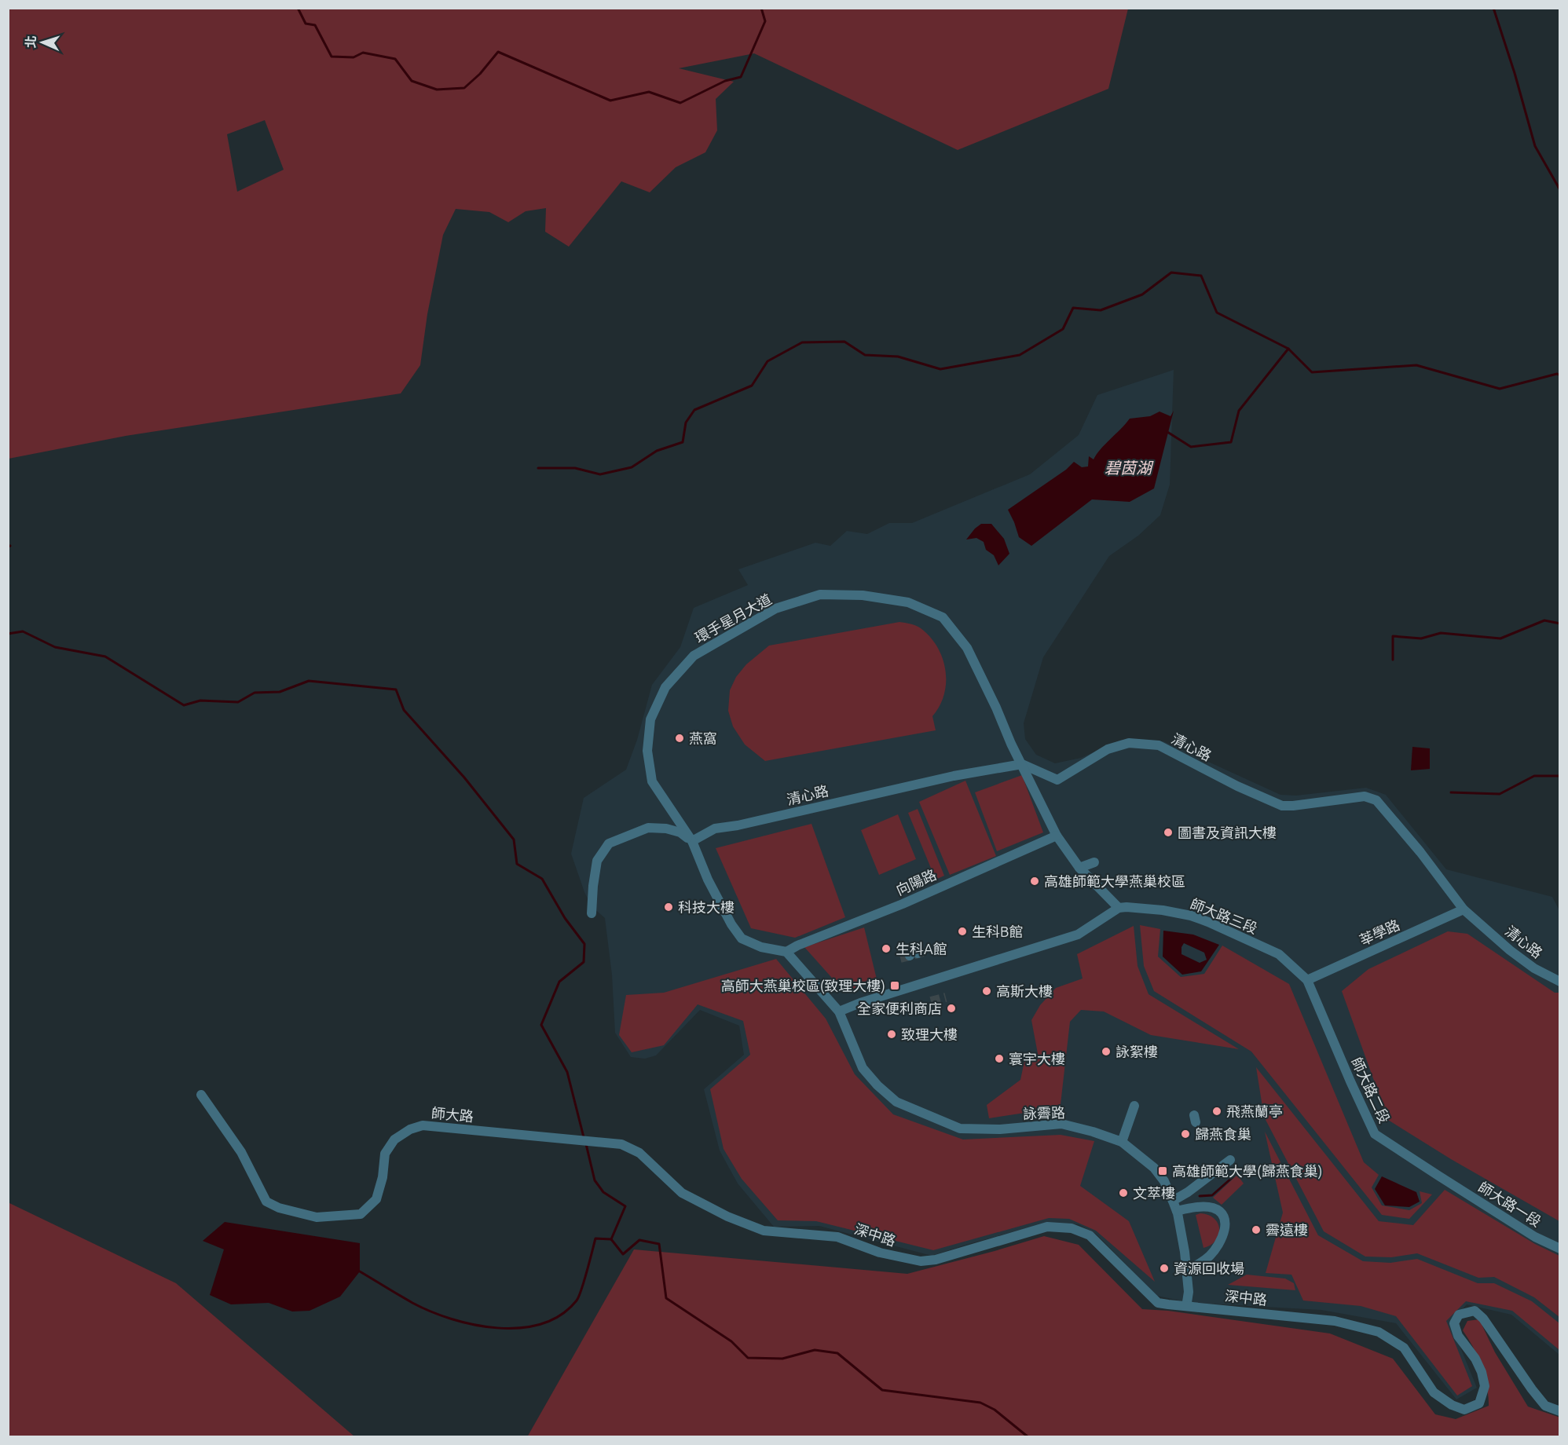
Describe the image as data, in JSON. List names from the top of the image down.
{
  "streets": {
    "street": [
      "環手星月大道",
      "清心路",
      "向陽路",
      "師大路三段",
      "莘學路",
      "師大路二段",
      "詠霽路",
      "師大路",
      "師大路一段",
      "深中路"
    ]
  },
  "crossings": [
    ["環手星月大道", "清心路"],
    ["環手星月大道", "向陽路"],
    ["環手星月大道", "師大路三段"],
    ["清心路", "莘學路"],
    ["師大路三段", "莘學路"],
    ["師大路三段", "師大路二段"],
    ["莘學路", "師大路二段"],
    ["師大路二段", "師大路一段"],
    ["詠霽路", "深中路"],
    ["師大路", "深中路"]
  ],
  "water": ["碧茵湖"],
  "places": {
    "other": [
      "燕窩",
      "圖書及資訊大樓",
      "高雄師範大學燕巢校區",
      "科技大樓",
      "生科B館",
      "生科A館",
      "高斯大樓",
      "全家便利商店",
      "致理大樓",
      "詠絮樓",
      "寰宇大樓",
      "飛燕蘭亭",
      "歸燕食巢",
      "文萃樓",
      "霽遠樓",
      "資源回收場"
    ],
    "transit": ["高師大燕巢校區(致理大樓)", "高雄師範大學(歸燕食巢)"]
  },
  "north": "left"
}
